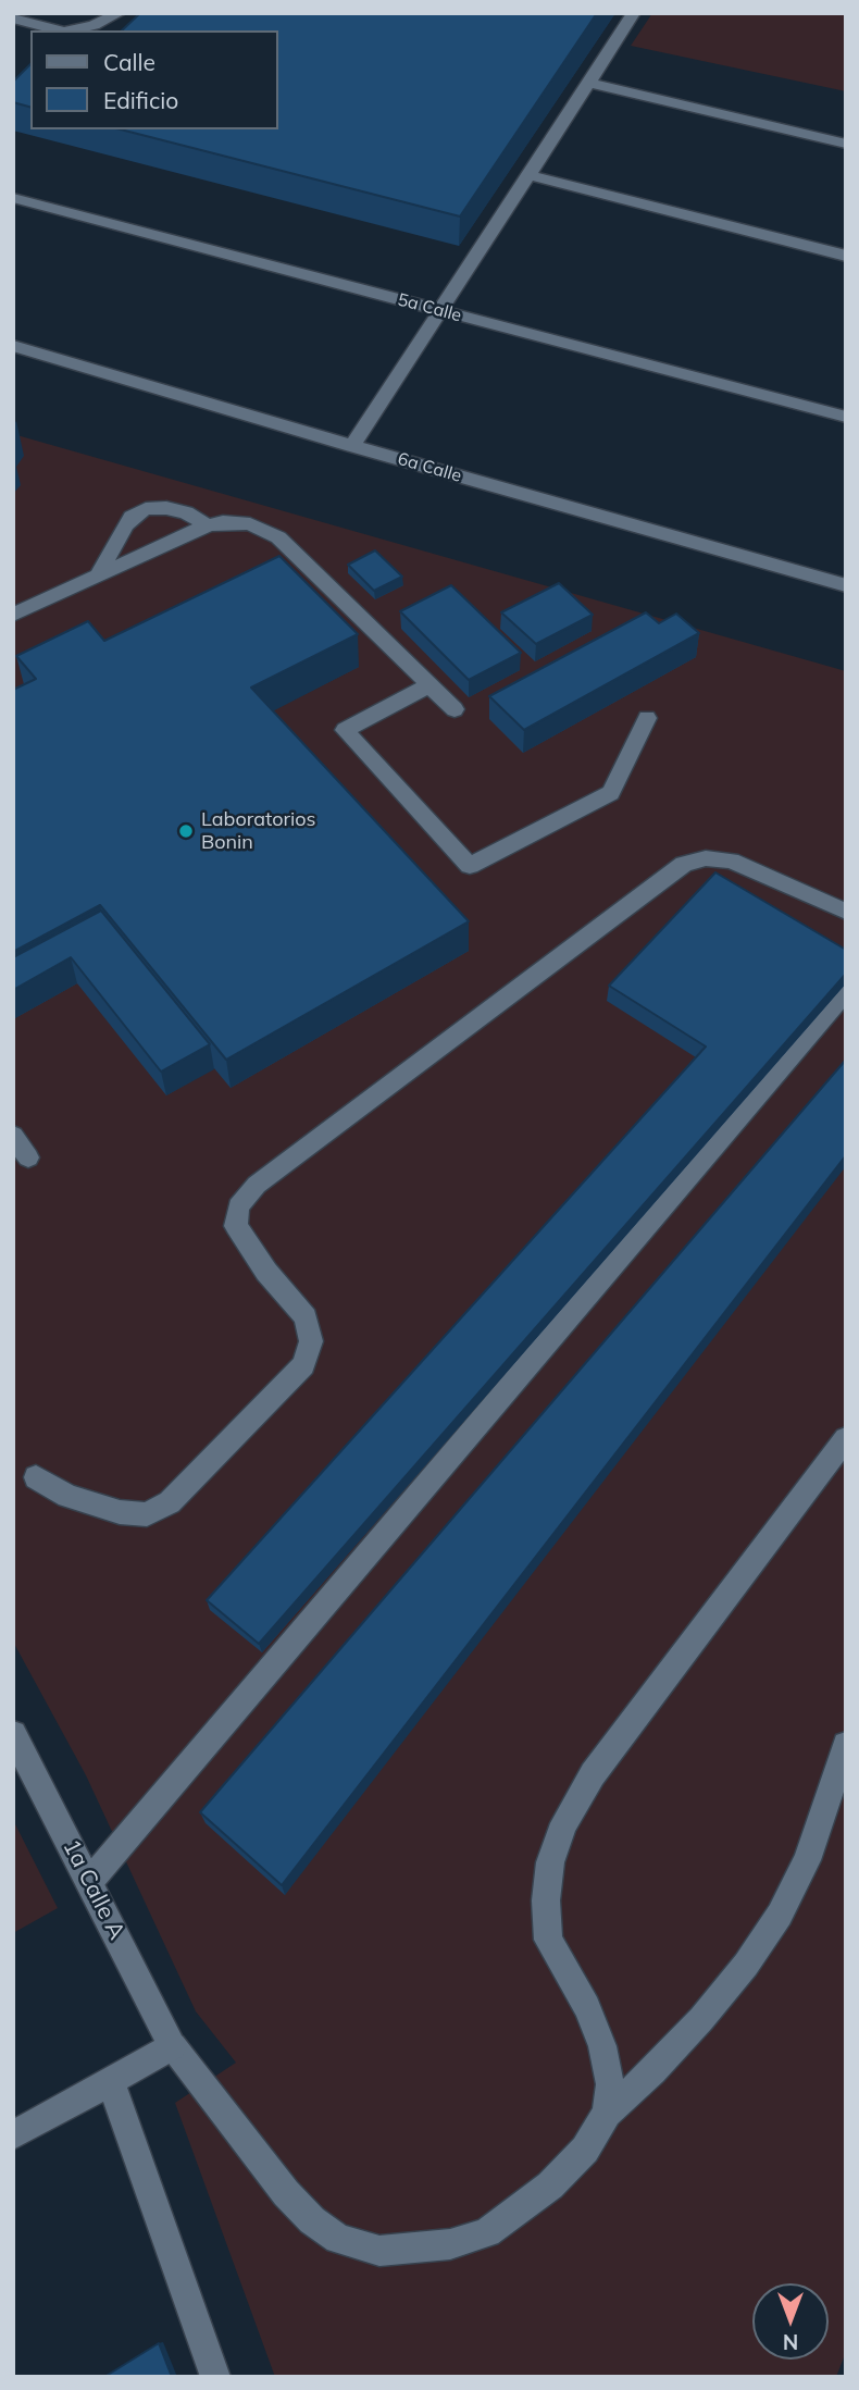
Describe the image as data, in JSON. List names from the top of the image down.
{
  "streets": {
    "street": ["5a Calle", "6a Calle", "1a Calle A"]
  },
  "places": ["Laboratorios Bonin"],
  "legend": ["Calle", "Edificio"],
  "north": "bottom"
}
